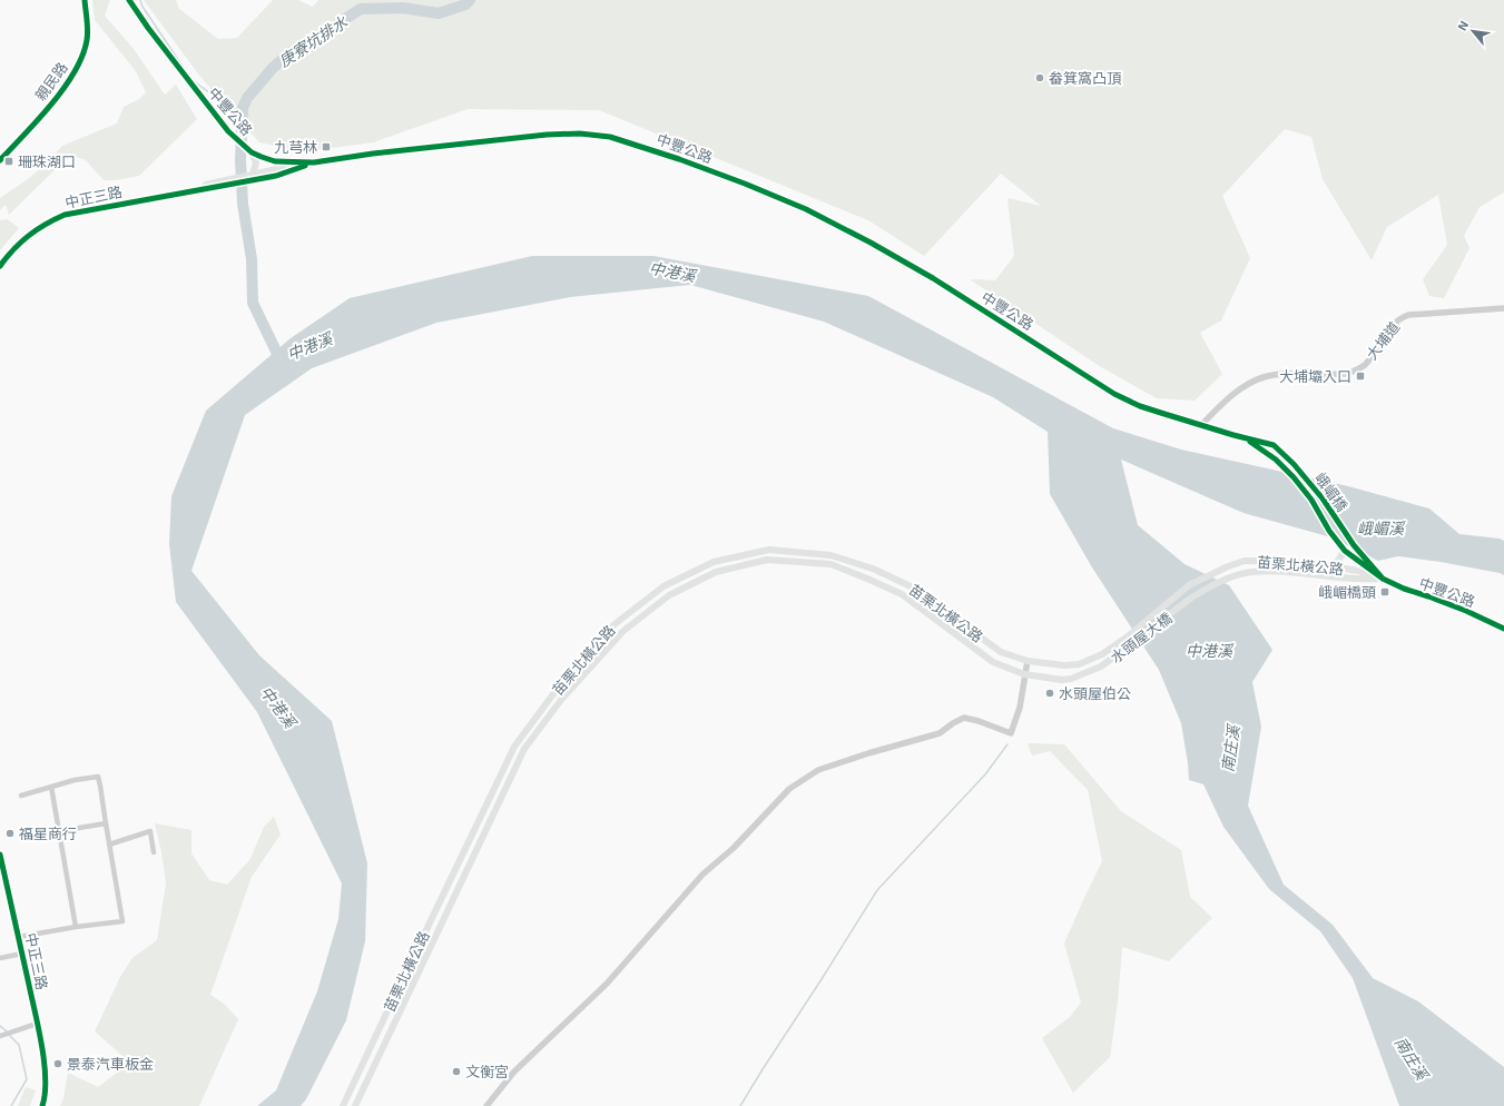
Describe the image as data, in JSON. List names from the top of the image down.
{
  "streets": {
    "main road": [
      "中豐公路",
      "中正三路",
      "峨嵋橋",
      "苗栗北橫公路",
      "水頭屋大橋"
    ],
    "street": ["親民路", "大埔道"]
  },
  "crossings": [
    ["中豐公路", "大埔道"],
    ["中豐公路", "峨嵋橋"],
    ["中豐公路", "苗栗北橫公路"],
    ["苗栗北橫公路", "水頭屋大橋"]
  ],
  "water": [
    "庚寮坑排水",
    "中港溪",
    "峨嵋溪",
    "南庄溪"
  ],
  "places": {
    "other": [
      "畚箕窩凸頂",
      "水頭屋伯公",
      "福星商行",
      "景泰汽車板金",
      "文衡宮"
    ],
    "transit": [
      "九芎林",
      "珊珠湖口",
      "大埔壩入口",
      "峨嵋橋頭"
    ]
  },
  "north": "top left"
}
